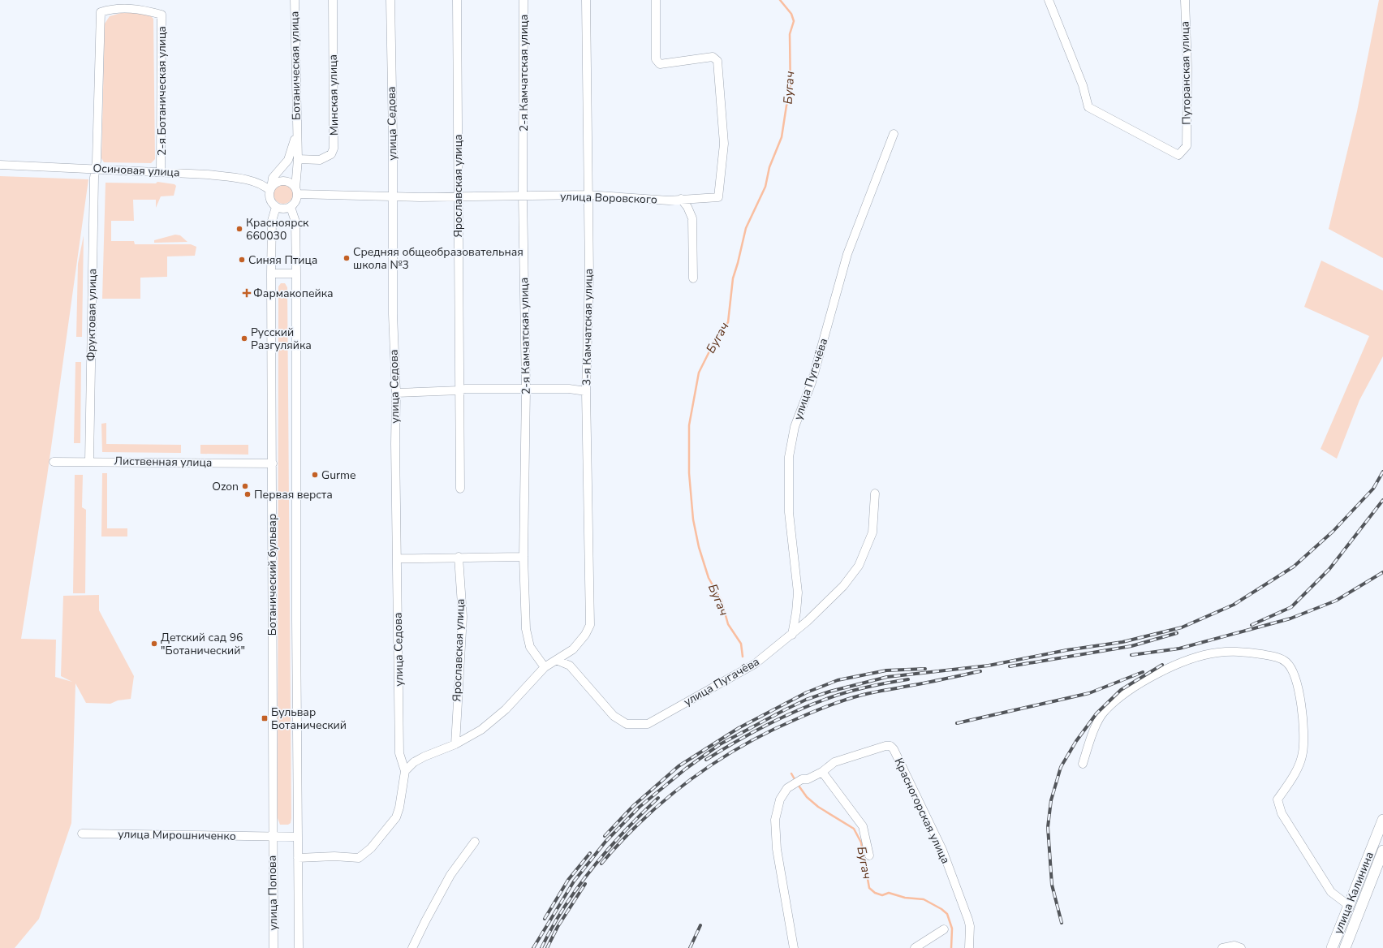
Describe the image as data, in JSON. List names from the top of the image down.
{
  "streets": {
    "main road": ["улица Калинина"],
    "street": [
      "Ботаническая улица",
      "2-я Камчатская улица",
      "Путоранская улица",
      "2-я Ботаническая улица",
      "Минская улица",
      "улица Седова",
      "Осиновая улица",
      "Ярославская улица",
      "улица Воровского",
      "Фруктовая улица",
      "3-я Камчатская улица",
      "улица Пугачёва",
      "Лиственная улица",
      "Ботанический бульвар",
      "Красногорская улица",
      "улица Мирошниченко",
      "улица Попова"
    ]
  },
  "crossings": [
    ["Ботаническая улица", "Минская улица"],
    ["Ботаническая улица", "Осиновая улица"],
    ["Ботаническая улица", "улица Воровского"],
    ["Ботаническая улица", "Ботанический бульвар"],
    ["2-я Камчатская улица", "улица Воровского"],
    ["2-я Камчатская улица", "3-я Камчатская улица"],
    ["2-я Ботаническая улица", "Осиновая улица"],
    ["2-я Ботаническая улица", "Фруктовая улица"],
    ["улица Седова", "улица Воровского"],
    ["улица Седова", "3-я Камчатская улица"],
    ["Осиновая улица", "улица Воровского"],
    ["Осиновая улица", "Фруктовая улица"],
    ["Осиновая улица", "Ботанический бульвар"],
    ["Ярославская улица", "улица Воровского"],
    ["Ярославская улица", "3-я Камчатская улица"],
    ["улица Воровского", "3-я Камчатская улица"],
    ["улица Воровского", "Ботанический бульвар"],
    ["Фруктовая улица", "Лиственная улица"],
    ["3-я Камчатская улица", "улица Пугачёва"],
    ["Лиственная улица", "Ботанический бульвар"],
    ["Ботанический бульвар", "улица Мирошниченко"],
    ["Ботанический бульвар", "улица Попова"],
    ["улица Мирошниченко", "улица Попова"]
  ],
  "water": ["Бугач"],
  "places": {
    "other": [
      "Красноярск 660030",
      "Средняя общеобразовательная школа №3",
      "Синяя Птица",
      "Русский Разгуляйка",
      "Gurme",
      "Ozon",
      "Первая верста",
      "Детский сад 96 \"Ботанический\""
    ],
    "health": ["Фармакопейка"],
    "transit": ["Бульвар Ботанический"]
  }
}
